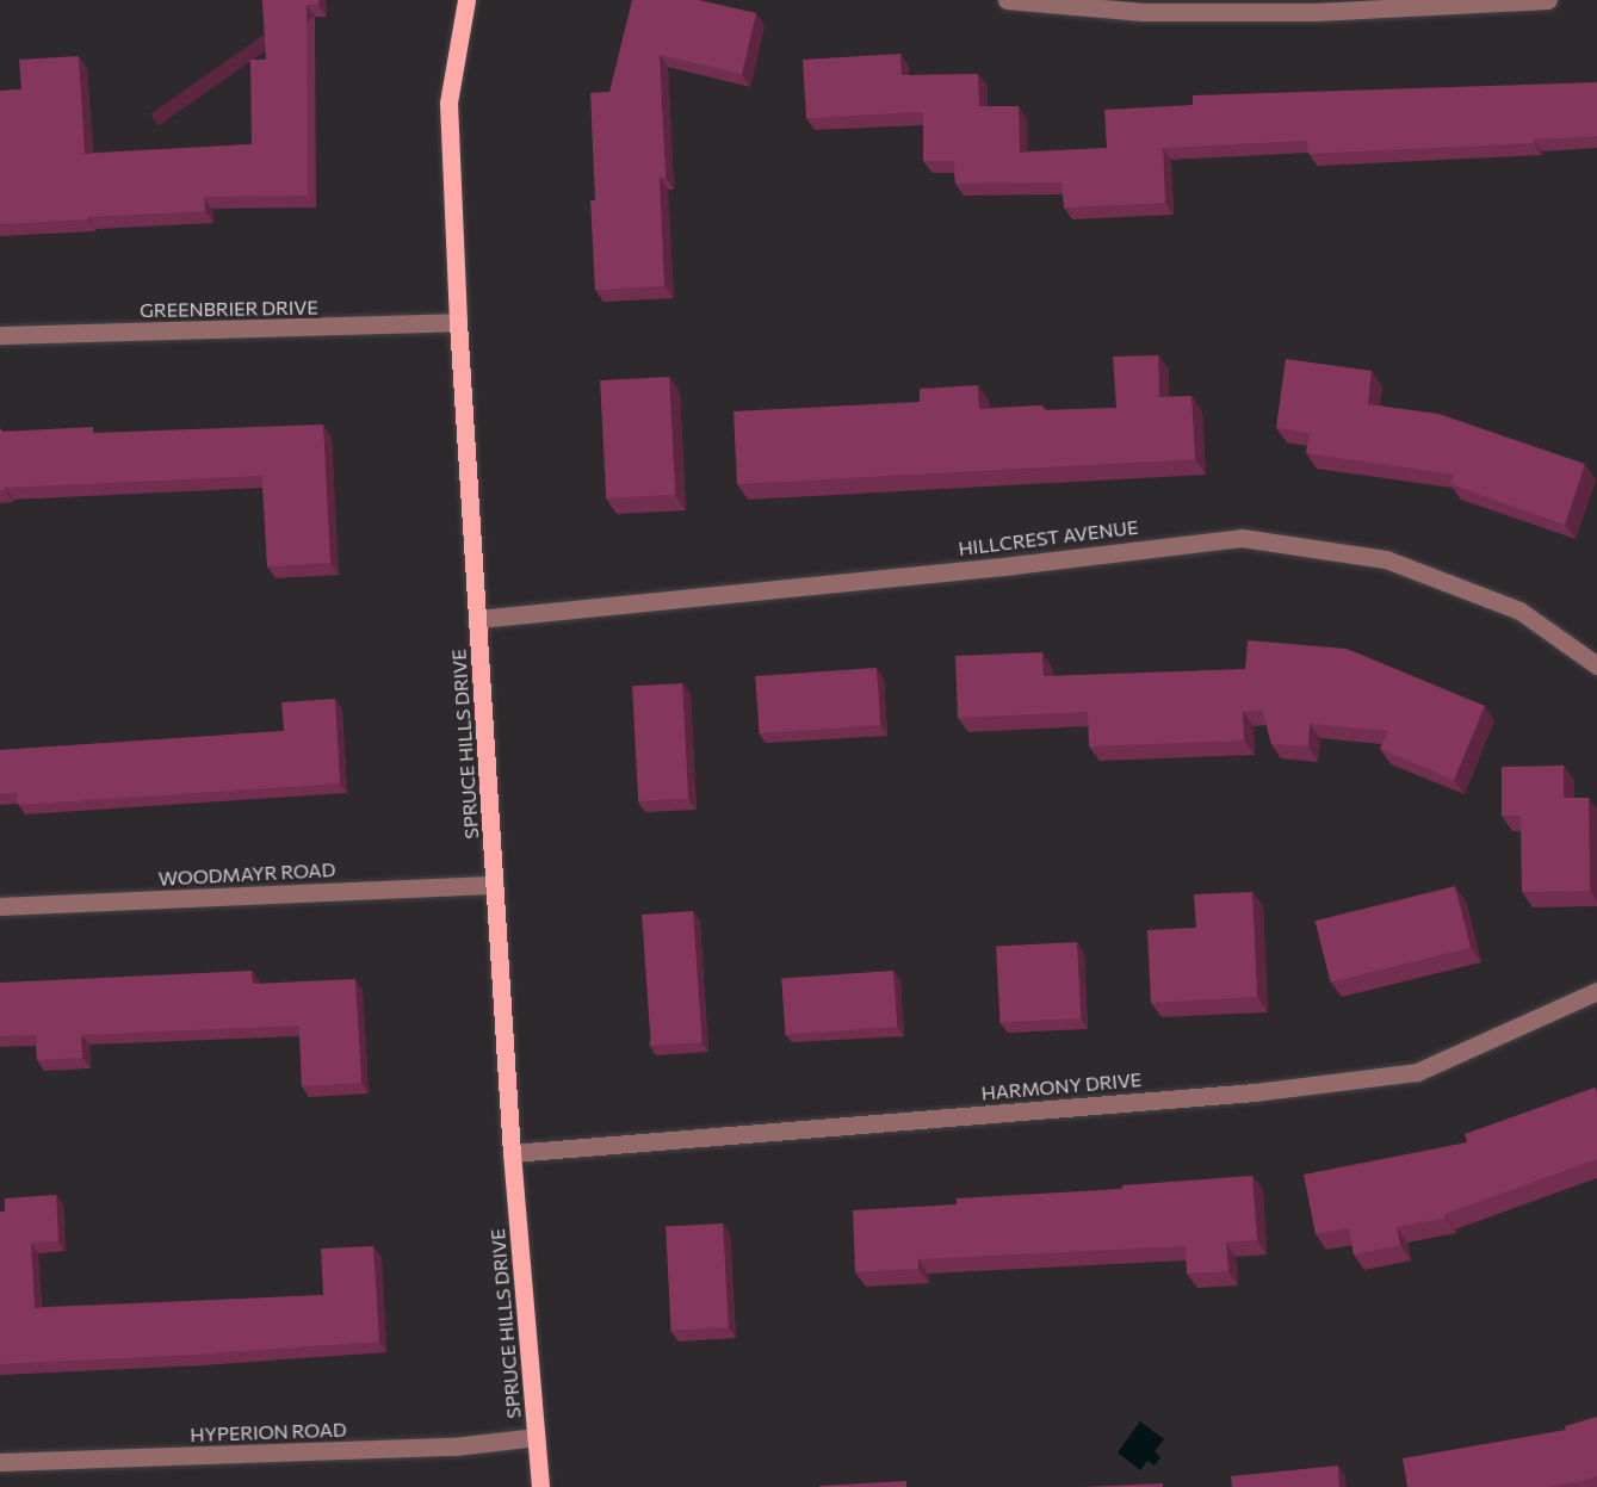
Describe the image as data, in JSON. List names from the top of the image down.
{
  "streets": {
    "main road": ["SPRUCE HILLS DRIVE"],
    "street": [
      "GREENBRIER DRIVE",
      "HILLCREST AVENUE",
      "WOODMAYR ROAD",
      "HARMONY DRIVE",
      "HYPERION ROAD"
    ]
  },
  "crossings": [
    ["GREENBRIER DRIVE", "SPRUCE HILLS DRIVE"],
    ["HILLCREST AVENUE", "SPRUCE HILLS DRIVE"],
    ["SPRUCE HILLS DRIVE", "WOODMAYR ROAD"],
    ["SPRUCE HILLS DRIVE", "HARMONY DRIVE"],
    ["SPRUCE HILLS DRIVE", "HYPERION ROAD"]
  ]
}
